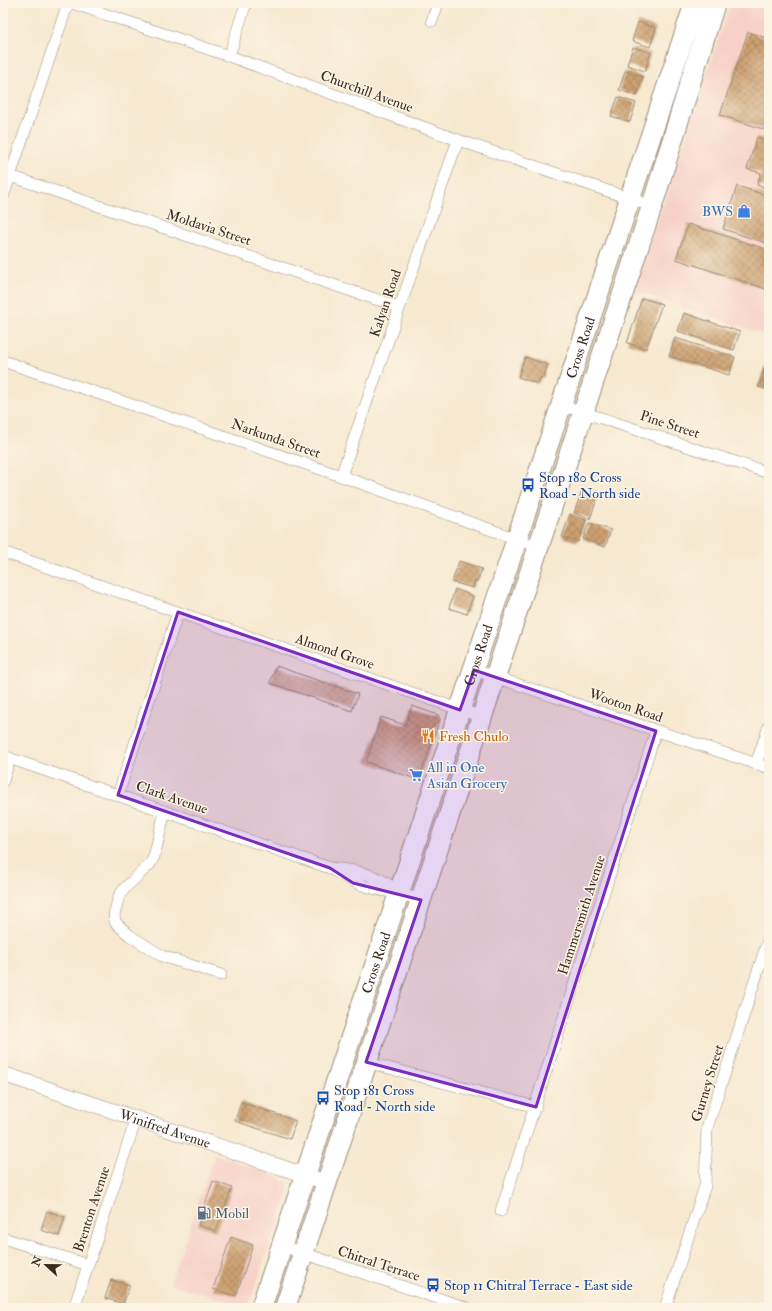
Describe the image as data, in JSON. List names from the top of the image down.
{
  "streets": {
    "highway": ["Cross Road"],
    "street": [
      "Churchill Avenue",
      "Moldavia Street",
      "Kalyan Road",
      "Pine Street",
      "Narkunda Street",
      "Almond Grove",
      "Wooton Road",
      "Clark Avenue",
      "Hammersmith Avenue",
      "Gurney Street",
      "Winifred Avenue",
      "Brenton Avenue",
      "Chitral Terrace"
    ]
  },
  "crossings": [
    ["Churchill Avenue", "Kalyan Road"],
    ["Churchill Avenue", "Cross Road"],
    ["Moldavia Street", "Kalyan Road"],
    ["Kalyan Road", "Narkunda Street"],
    ["Cross Road", "Pine Street"],
    ["Cross Road", "Narkunda Street"],
    ["Cross Road", "Almond Grove"],
    ["Cross Road", "Wooton Road"],
    ["Cross Road", "Clark Avenue"],
    ["Cross Road", "Winifred Avenue"],
    ["Cross Road", "Chitral Terrace"],
    ["Wooton Road", "Hammersmith Avenue"],
    ["Winifred Avenue", "Brenton Avenue"]
  ],
  "places": {
    "shop": ["BWS"],
    "bus stop": ["Stop 180 Cross Road - North side", "Stop 181 Cross Road - North side", "Stop 11 Chitral Terrace - East side"],
    "restaurant": ["Fresh Chulo"],
    "supermarket": ["All in One Asian Grocery"],
    "fuel station": ["Mobil"]
  },
  "north": "left"
}
